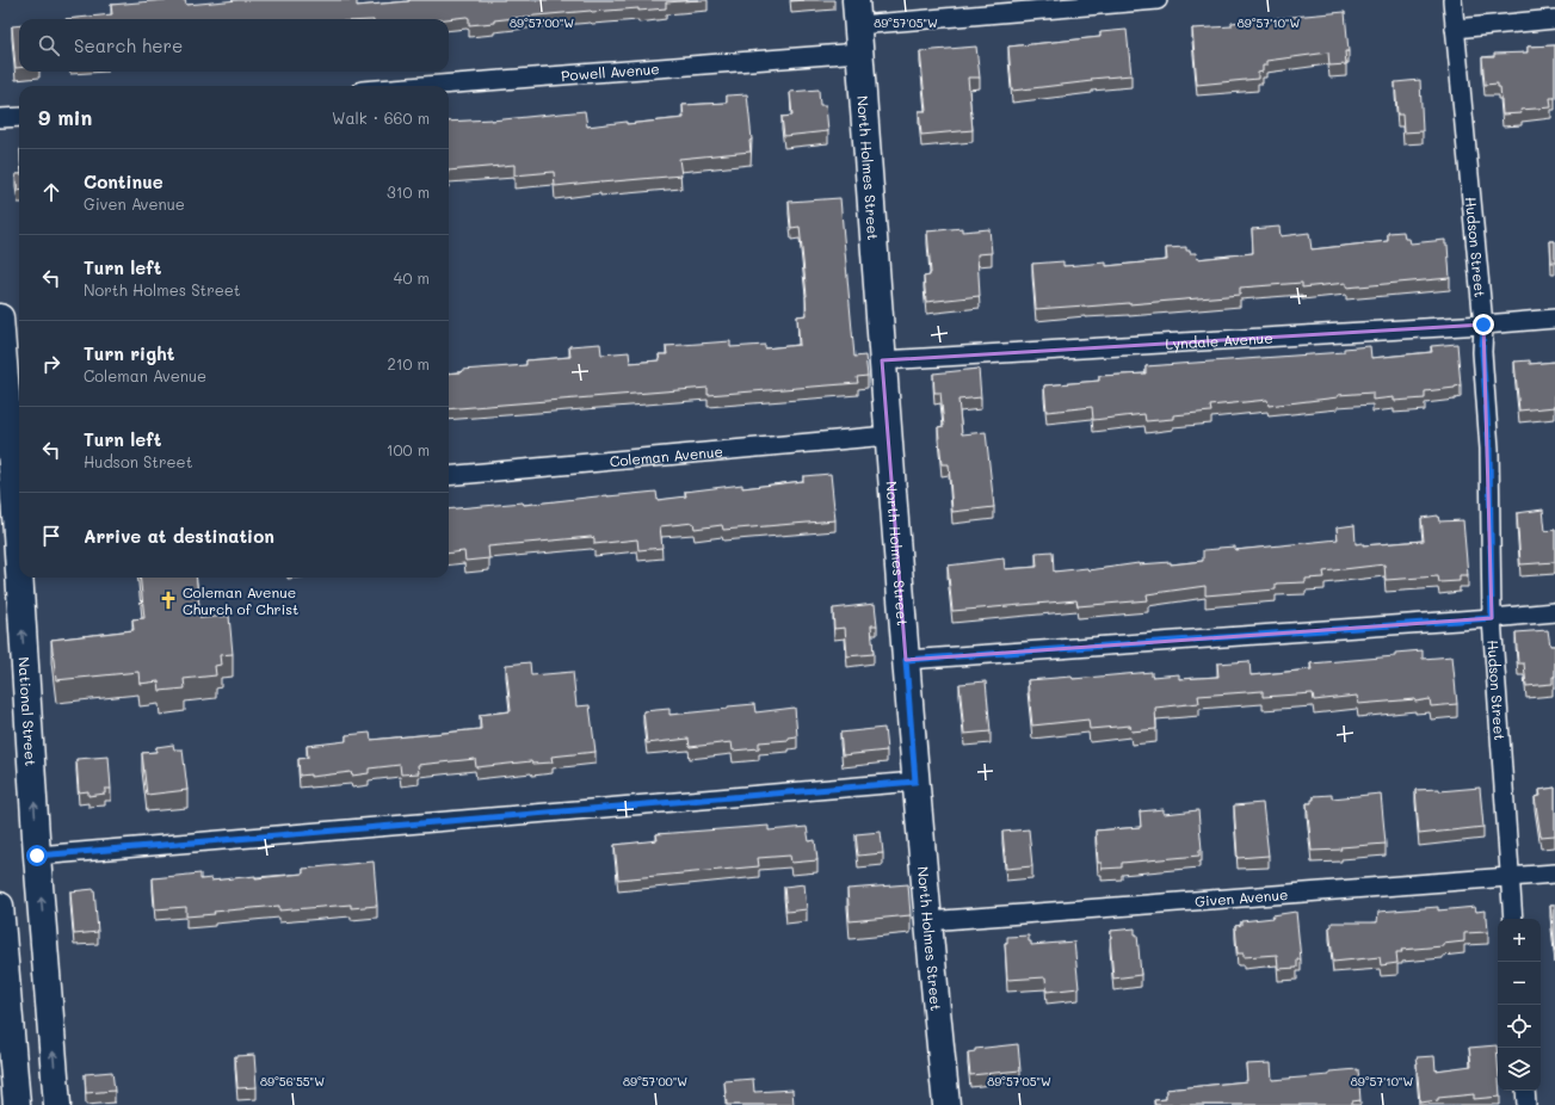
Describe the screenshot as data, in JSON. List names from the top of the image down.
{
  "streets": {
    "street": [
      "Powell Avenue",
      "North Holmes Street",
      "Hudson Street",
      "Lyndale Avenue",
      "Coleman Avenue",
      "National Street",
      "Given Avenue"
    ]
  },
  "crossings": [
    ["Powell Avenue", "North Holmes Street"],
    ["North Holmes Street", "Lyndale Avenue"],
    ["North Holmes Street", "Coleman Avenue"],
    ["North Holmes Street", "Given Avenue"],
    ["Hudson Street", "Lyndale Avenue"],
    ["Hudson Street", "Given Avenue"]
  ],
  "places": {
    "church": ["Coleman Avenue Church of Christ"]
  },
  "page": {
    "search": "Search here",
    "heading": ["9 min", "Walk · 660 m"],
    "list": [
      ["Continue", "Given Avenue", "310 m"],
      ["Turn left", "North Holmes Street", "40 m"],
      ["Turn right", "Coleman Avenue", "210 m"],
      ["Turn left", "Hudson Street", "100 m"],
      "Arrive at destination"
    ],
    "map_buttons": ["+", "−"]
  },
  "coordinates": [
    "89°57'00\"W",
    "89°57'05\"W",
    "89°57'10\"W",
    "89°56'55\"W"
  ]
}
